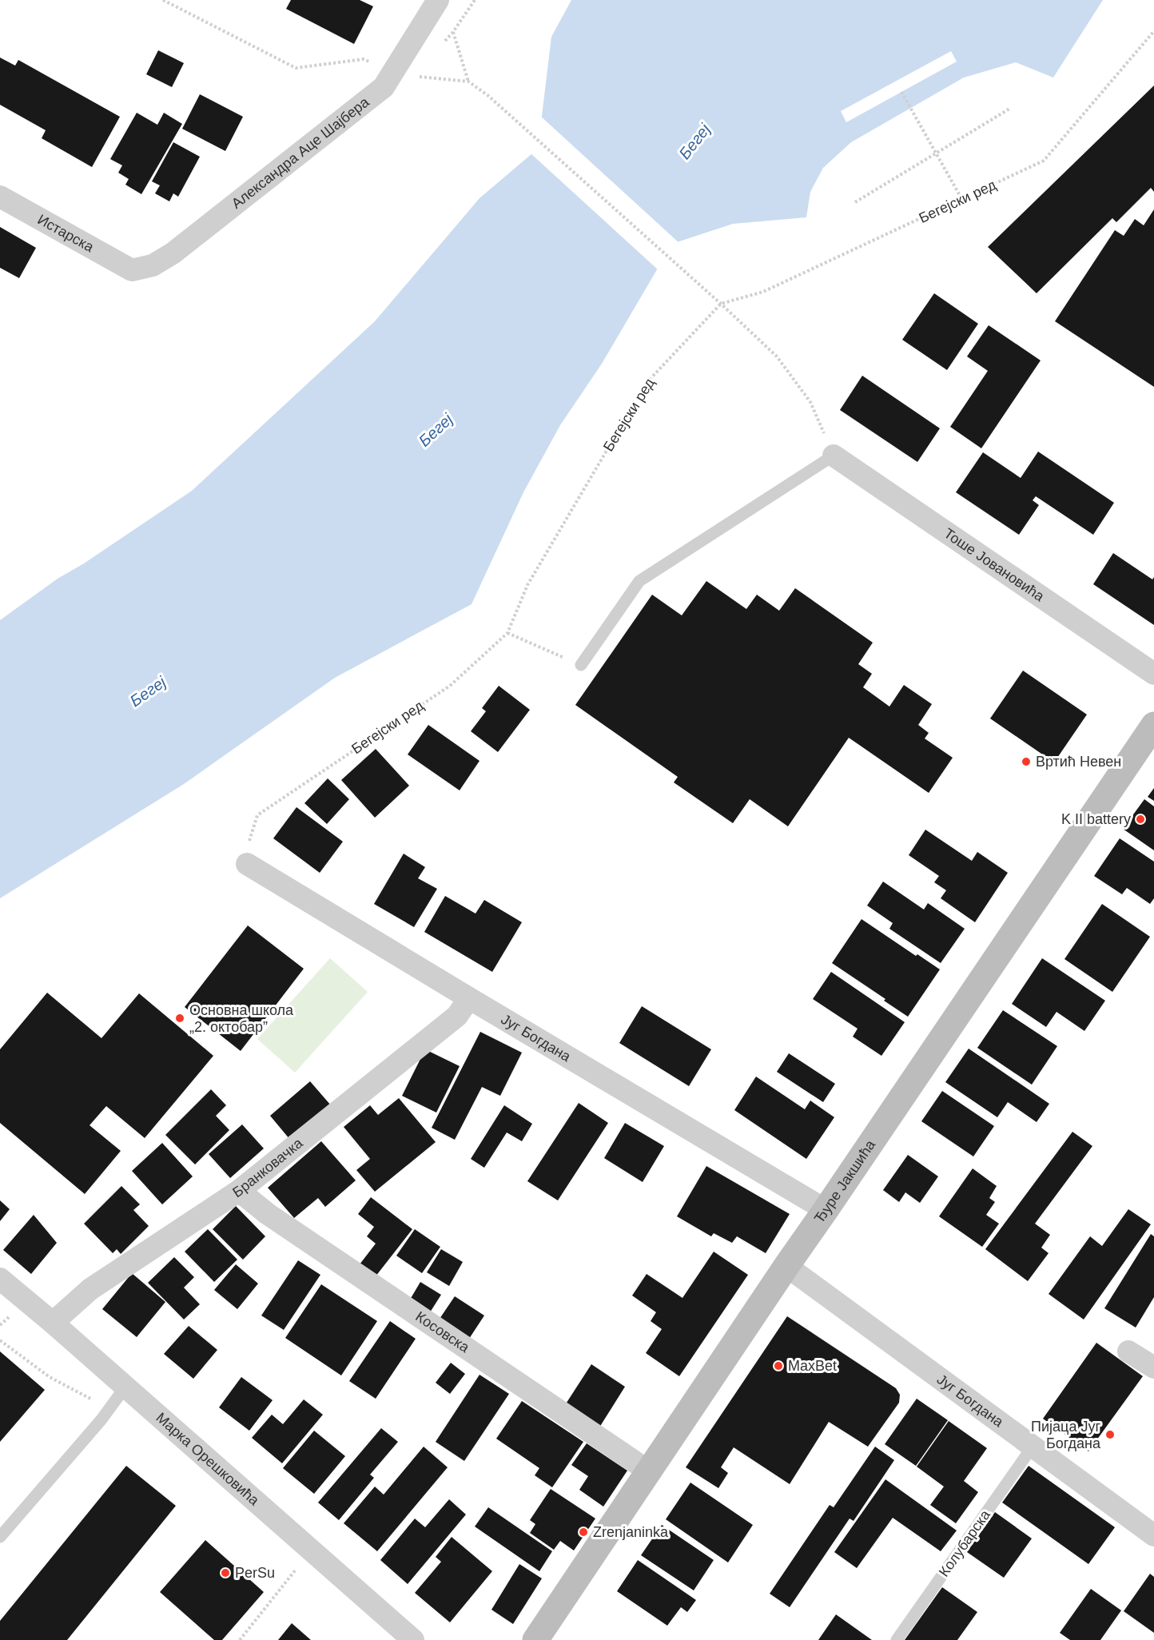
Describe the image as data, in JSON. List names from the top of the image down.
{
  "streets": {
    "street": [
      "Александра Аце Шајбера",
      "Истарска",
      "Тоше Јовановића",
      "Југ Богдана",
      "Бранковачка",
      "Ђуре Јакшића",
      "Косовска",
      "Марка Орешковића"
    ],
    "lane": ["Колубарска"],
    "path": ["Бегејски ред"]
  },
  "crossings": [
    ["Александра Аце Шајбера", "Истарска"],
    ["Бегејски ред", "Југ Богдана"],
    ["Југ Богдана", "Бранковачка"],
    ["Југ Богдана", "Ђуре Јакшића"],
    ["Југ Богдана", "Колубарска"],
    ["Бранковачка", "Косовска"],
    ["Бранковачка", "Марка Орешковића"],
    ["Ђуре Јакшића", "Косовска"]
  ],
  "water": ["Бегеј"],
  "places": [
    "Вртић Невен",
    "K II battery",
    "Основна школа „2. октобар”",
    "MaxBet",
    "Пијаца Југ Богдана",
    "Zrenjaninka",
    "PerSu"
  ]
}
